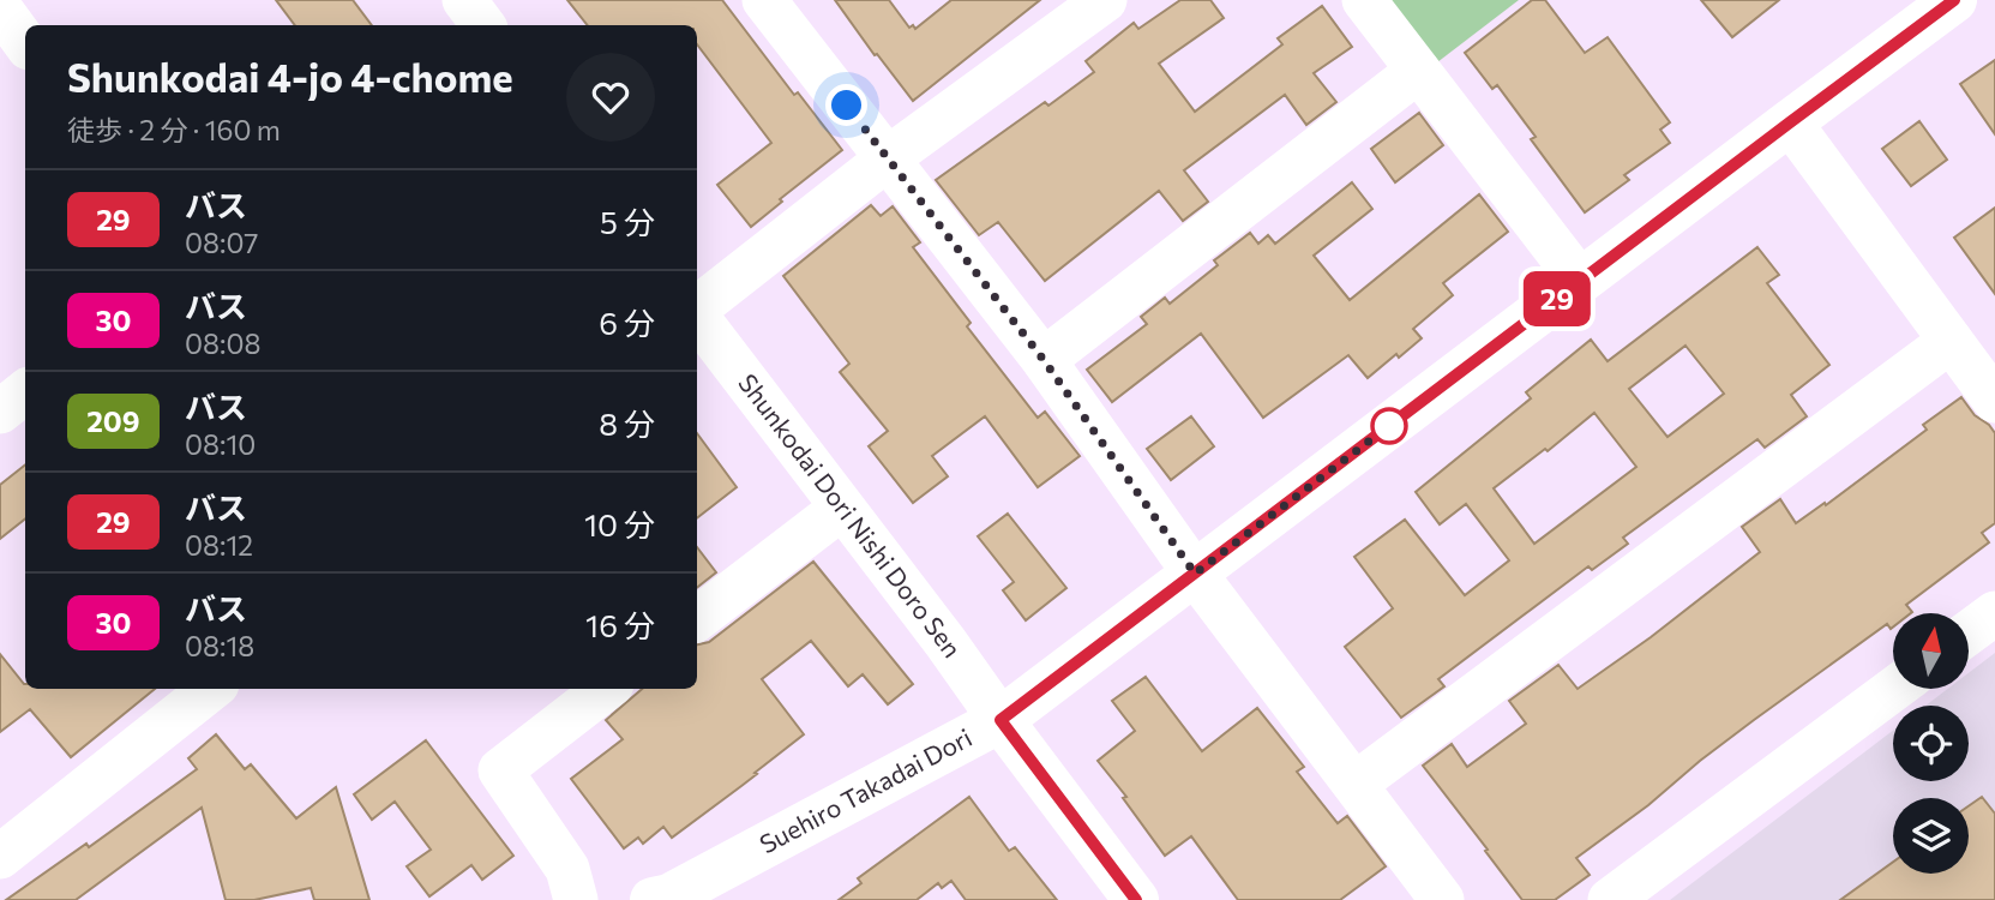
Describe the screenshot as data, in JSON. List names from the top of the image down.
{
  "streets": {
    "street": ["Shunkodai Dori Nishi Doro Sen", "Suehiro Takadai Dori"]
  },
  "crossings": [
    ["Shunkodai Dori Nishi Doro Sen", "Suehiro Takadai Dori"]
  ],
  "lines": ["bus line 29"],
  "north": "top",
  "page": {
    "on_map": "29",
    "heading": ["Shunkodai 4-jo 4-chome", "徒歩 · 2 分 · 160 m"],
    "list": [
      {
        "mark": "29",
        "name": "バス",
        "note": "08:07",
        "value": "5 分"
      },
      {
        "mark": "30",
        "name": "バス",
        "note": "08:08",
        "value": "6 分"
      },
      {
        "mark": "209",
        "name": "バス",
        "note": "08:10",
        "value": "8 分"
      },
      {
        "mark": "29",
        "name": "バス",
        "note": "08:12",
        "value": "10 分"
      },
      {
        "mark": "30",
        "name": "バス",
        "note": "08:18",
        "value": "16 分"
      }
    ]
  }
}
